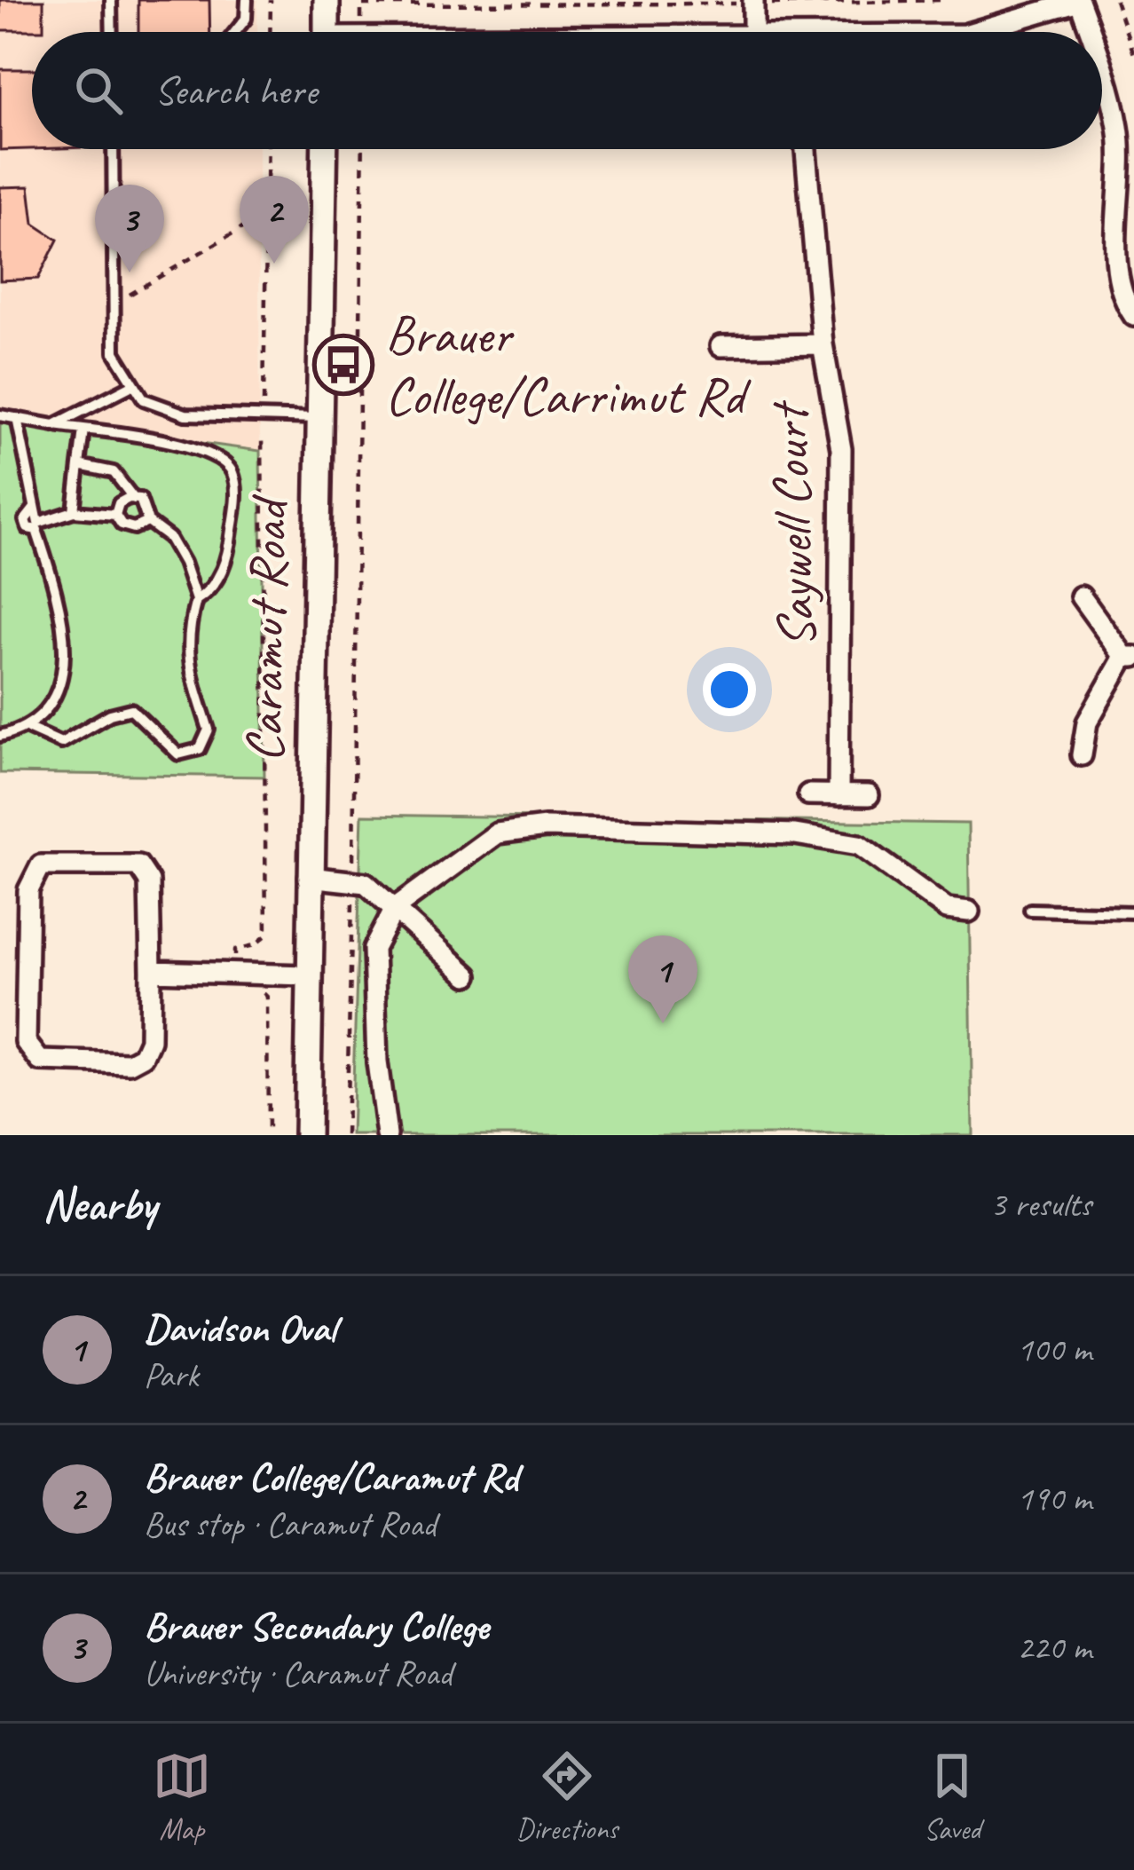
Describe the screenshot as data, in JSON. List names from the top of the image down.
{
  "streets": {
    "main road": ["Caramut Road"],
    "street": ["Saywell Court"]
  },
  "places": {
    "bus stop": ["Brauer College/Carrimut Rd"]
  },
  "page": {
    "search": "Search here",
    "pins": ["2", "3", "1"],
    "heading": ["Nearby", "3 results"],
    "list": [
      {
        "mark": "1",
        "name": "Davidson Oval",
        "note": "Park",
        "value": "100 m"
      },
      {
        "mark": "2",
        "name": "Brauer College/Caramut Rd",
        "note": "Bus stop · Caramut Road",
        "value": "190 m"
      },
      {
        "mark": "3",
        "name": "Brauer Secondary College",
        "note": "University · Caramut Road",
        "value": "220 m"
      }
    ],
    "nav": ["Map", "Directions", "Saved"]
  }
}
